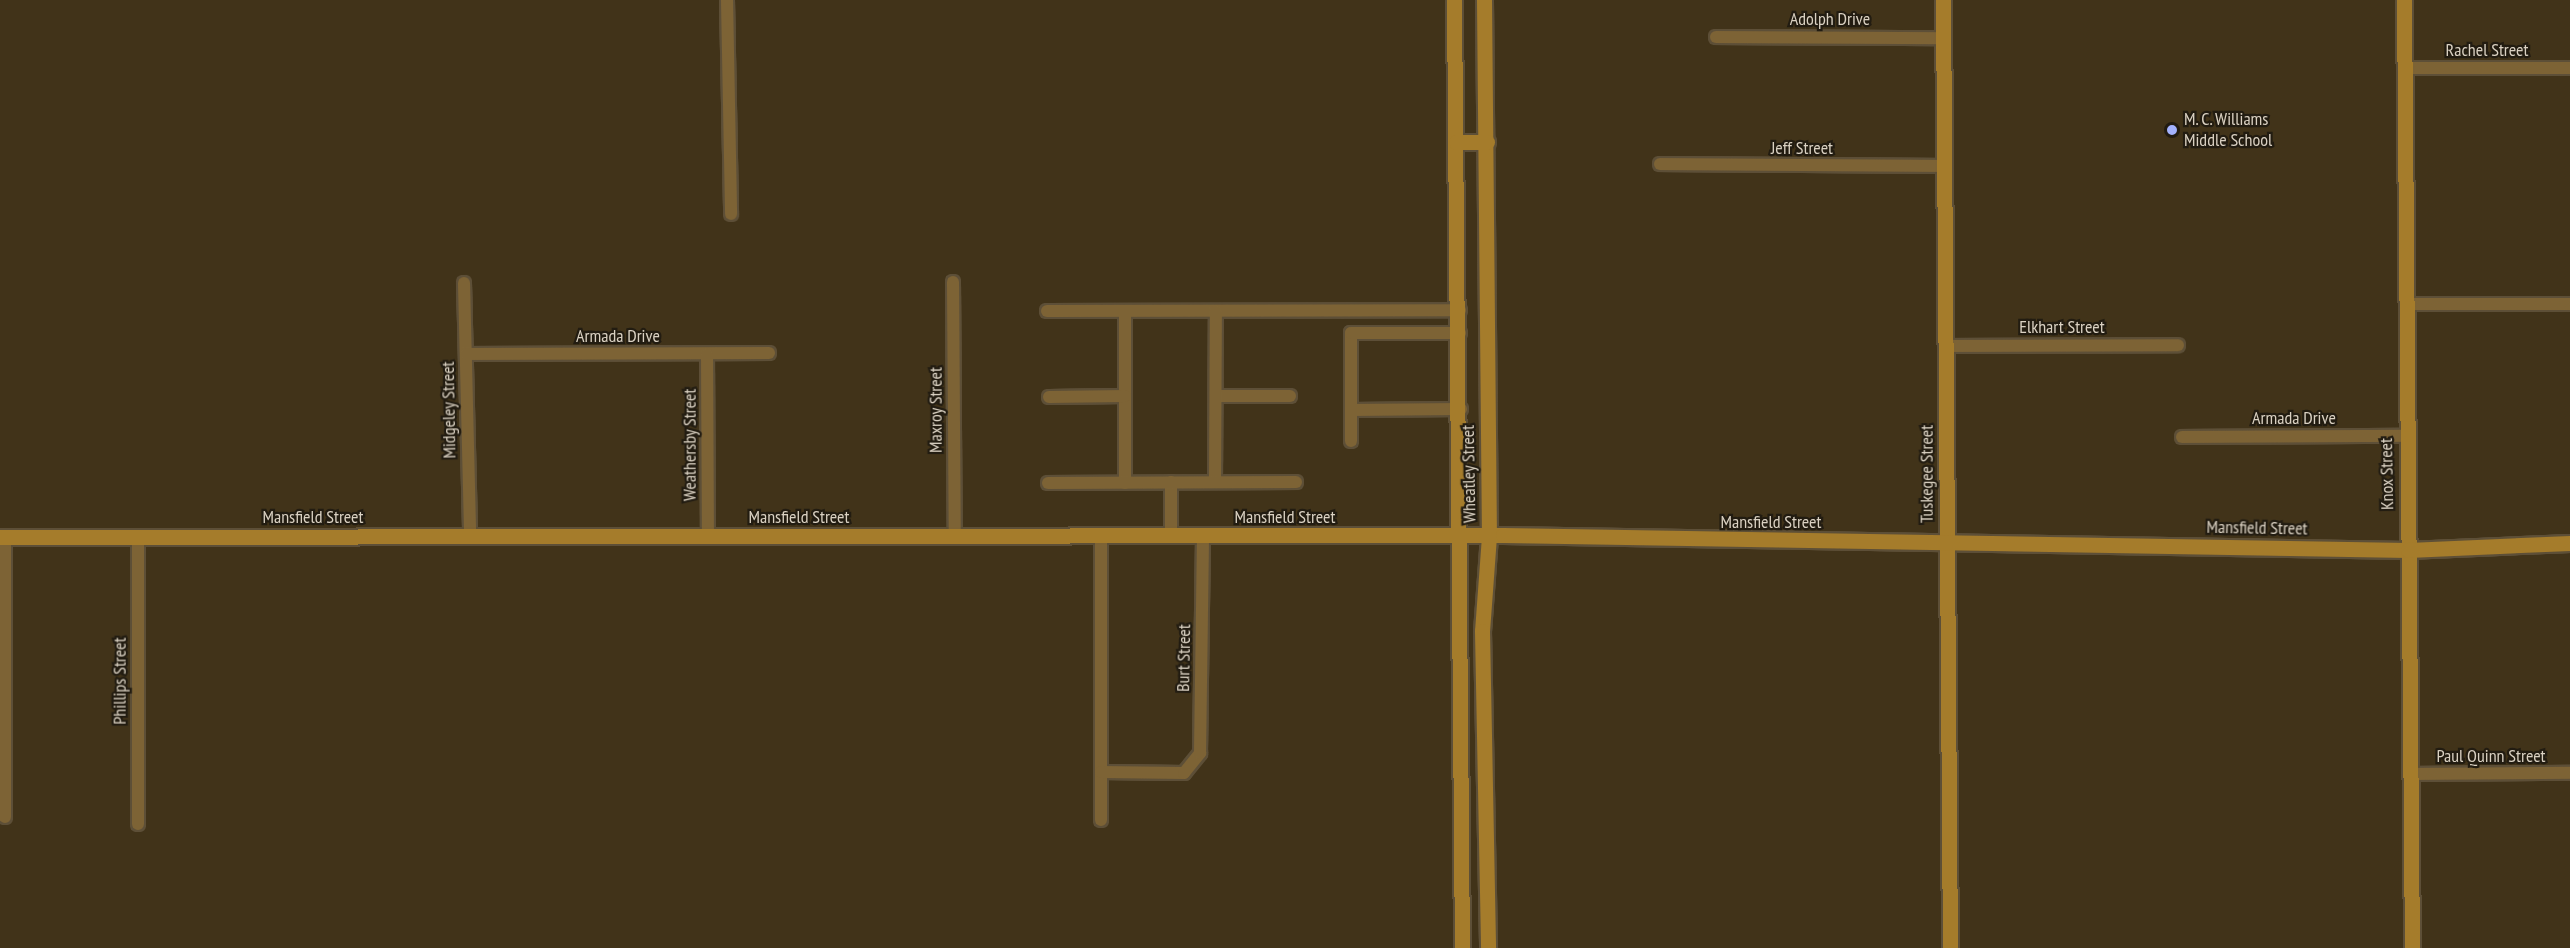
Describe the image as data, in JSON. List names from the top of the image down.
{
  "streets": {
    "street": [
      "Adolph Drive",
      "Rachel Street",
      "Jeff Street",
      "Elkhart Street",
      "Armada Drive",
      "Midgeley Street",
      "Maxroy Street",
      "Weathersby Street",
      "Wheatley Street",
      "Tuskegee Street",
      "Knox Street",
      "Mansfield Street",
      "Burt Street",
      "Phillips Street",
      "Paul Quinn Street"
    ]
  },
  "crossings": [
    ["Adolph Drive", "Tuskegee Street"],
    ["Rachel Street", "Knox Street"],
    ["Jeff Street", "Tuskegee Street"],
    ["Elkhart Street", "Tuskegee Street"],
    ["Armada Drive", "Midgeley Street"],
    ["Armada Drive", "Weathersby Street"],
    ["Armada Drive", "Knox Street"],
    ["Midgeley Street", "Mansfield Street"],
    ["Maxroy Street", "Mansfield Street"],
    ["Weathersby Street", "Mansfield Street"],
    ["Wheatley Street", "Mansfield Street"],
    ["Tuskegee Street", "Mansfield Street"],
    ["Knox Street", "Mansfield Street"],
    ["Knox Street", "Paul Quinn Street"],
    ["Mansfield Street", "Burt Street"],
    ["Mansfield Street", "Phillips Street"]
  ],
  "places": ["M. C. Williams Middle School"]
}
